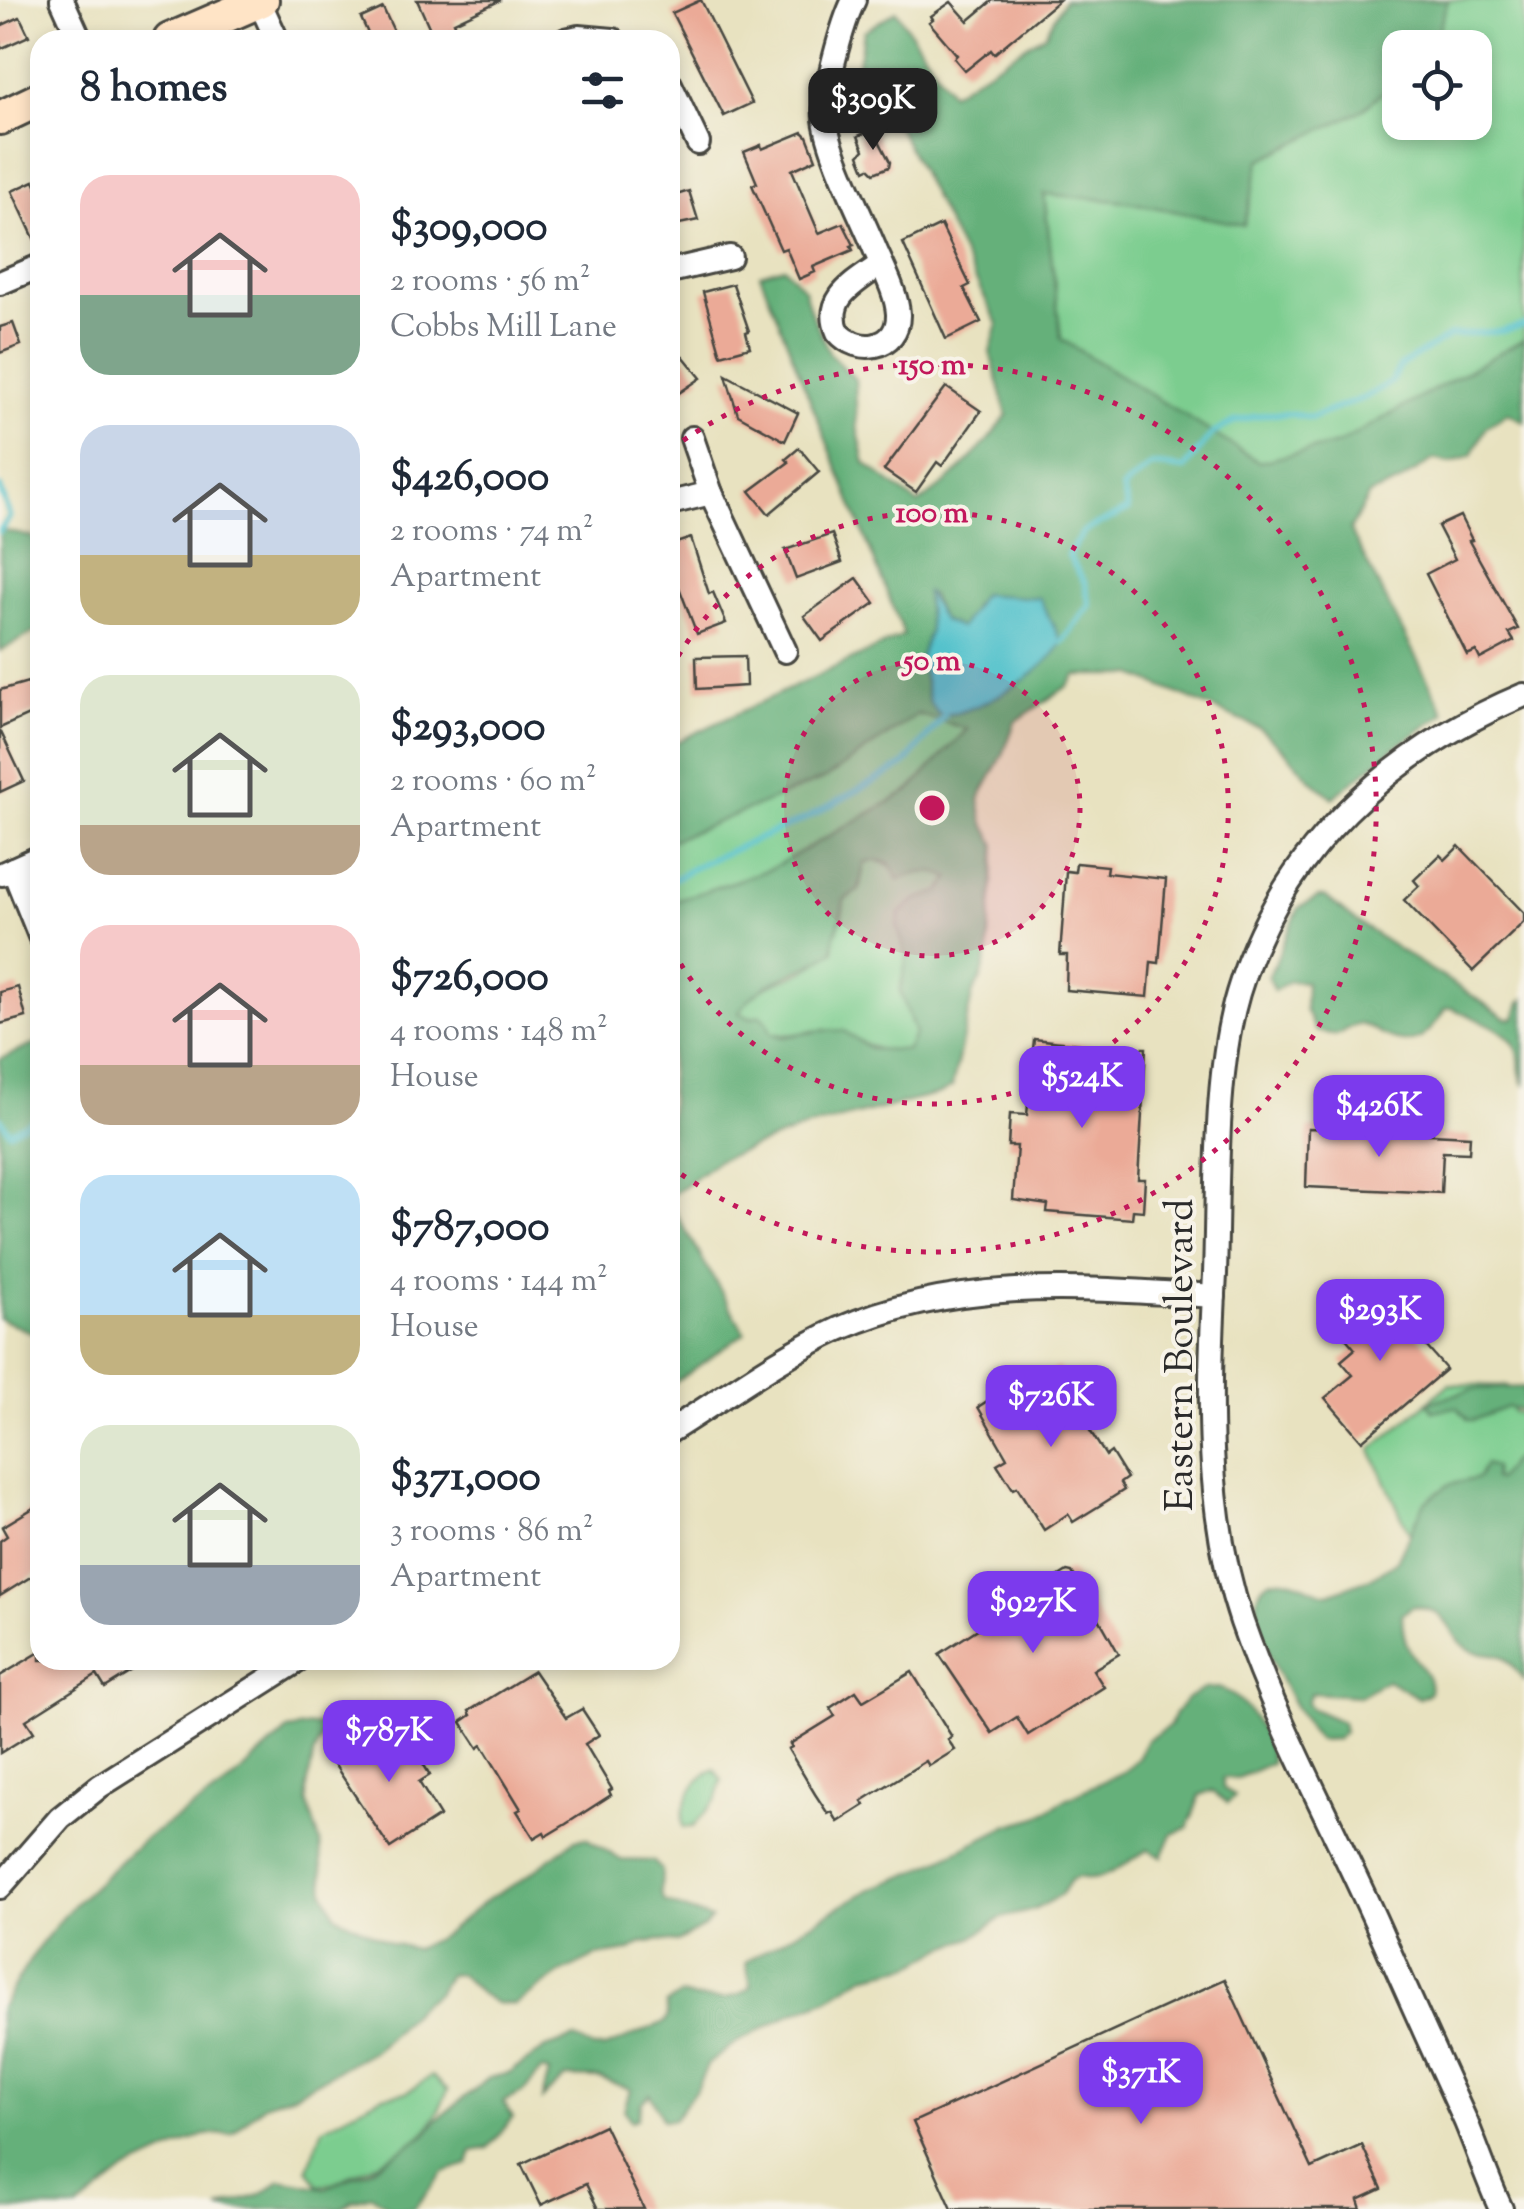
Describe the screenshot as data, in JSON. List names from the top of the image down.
{
  "streets": {
    "street": ["Eastern Boulevard"]
  },
  "page": {
    "heading": "8 homes",
    "price": [
      "$309K",
      "$524K",
      "$426K",
      "$293K",
      "$726K",
      "$927K",
      "$787K",
      "$371K"
    ],
    "list": [
      {
        "name": "$309,000",
        "note": "2 rooms · 56 m² · Cobbs Mill Lane"
      },
      {
        "name": "$426,000",
        "note": "2 rooms · 74 m² · Apartment"
      },
      {
        "name": "$293,000",
        "note": "2 rooms · 60 m² · Apartment"
      },
      {
        "name": "$726,000",
        "note": "4 rooms · 148 m² · House"
      },
      {
        "name": "$787,000",
        "note": "4 rooms · 144 m² · House"
      },
      {
        "name": "$371,000",
        "note": "3 rooms · 86 m² · Apartment"
      }
    ]
  },
  "rings": ["150 m", "100 m", "50 m"]
}
